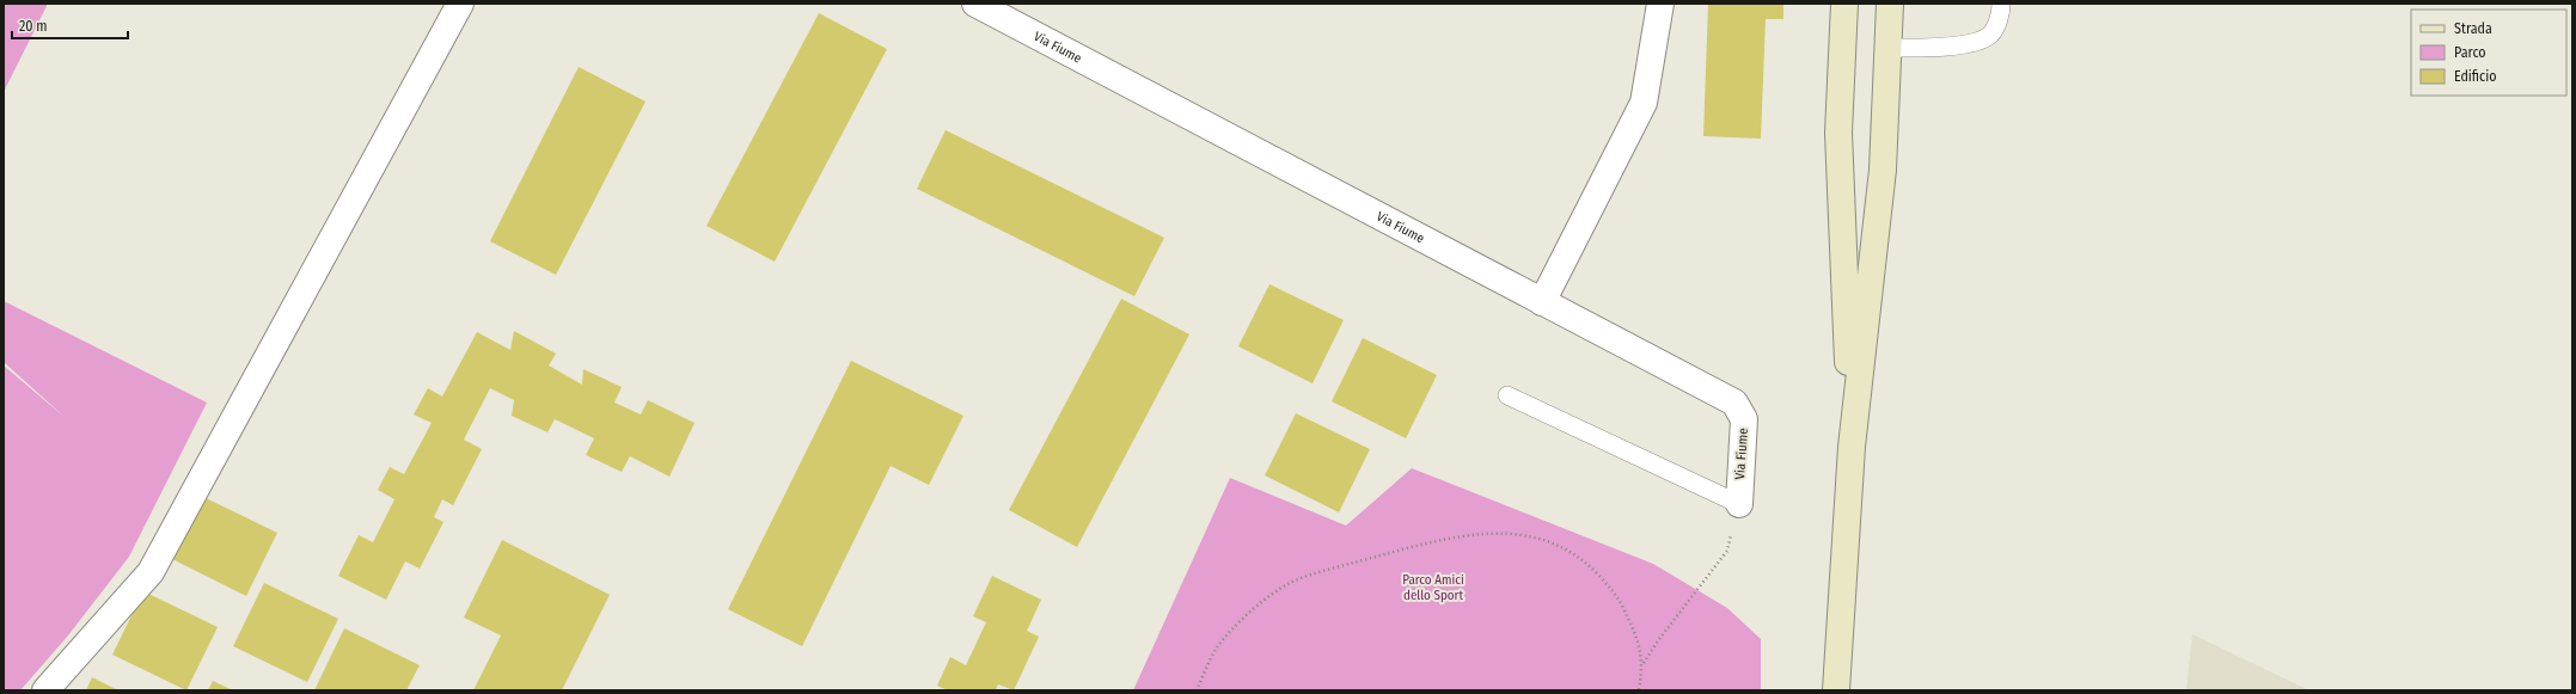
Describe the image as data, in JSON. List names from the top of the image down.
{
  "streets": {
    "street": ["Via Fiume"]
  },
  "parks": ["Parco Amici dello Sport"],
  "legend": ["Strada", "Parco", "Edificio"],
  "scale_bar": "20 m"
}
